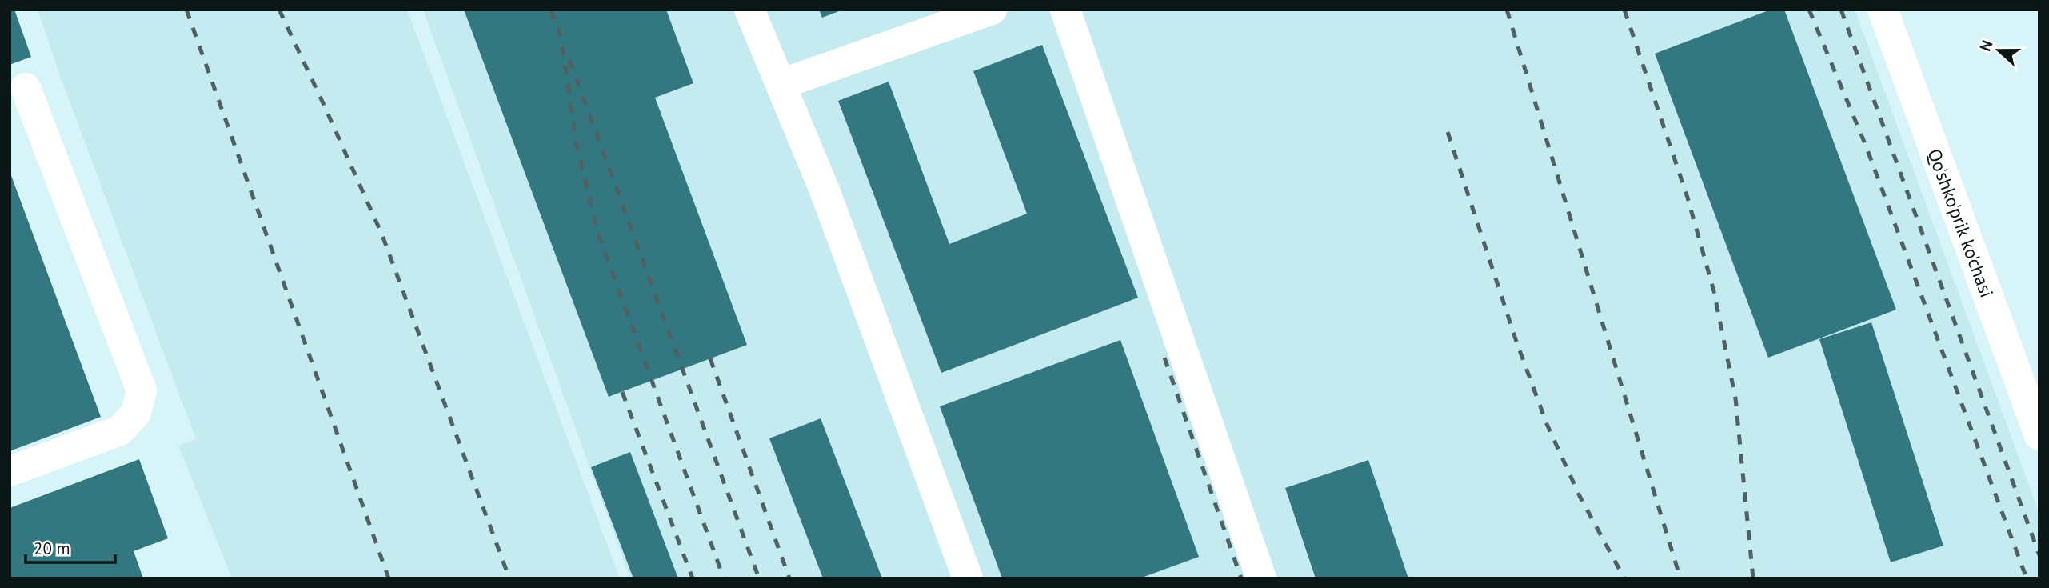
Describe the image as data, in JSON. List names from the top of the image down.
{
  "streets": {
    "street": ["Qo'shko'prik ko'chasi"]
  },
  "scale_bar": "20 m",
  "north": "left"
}
